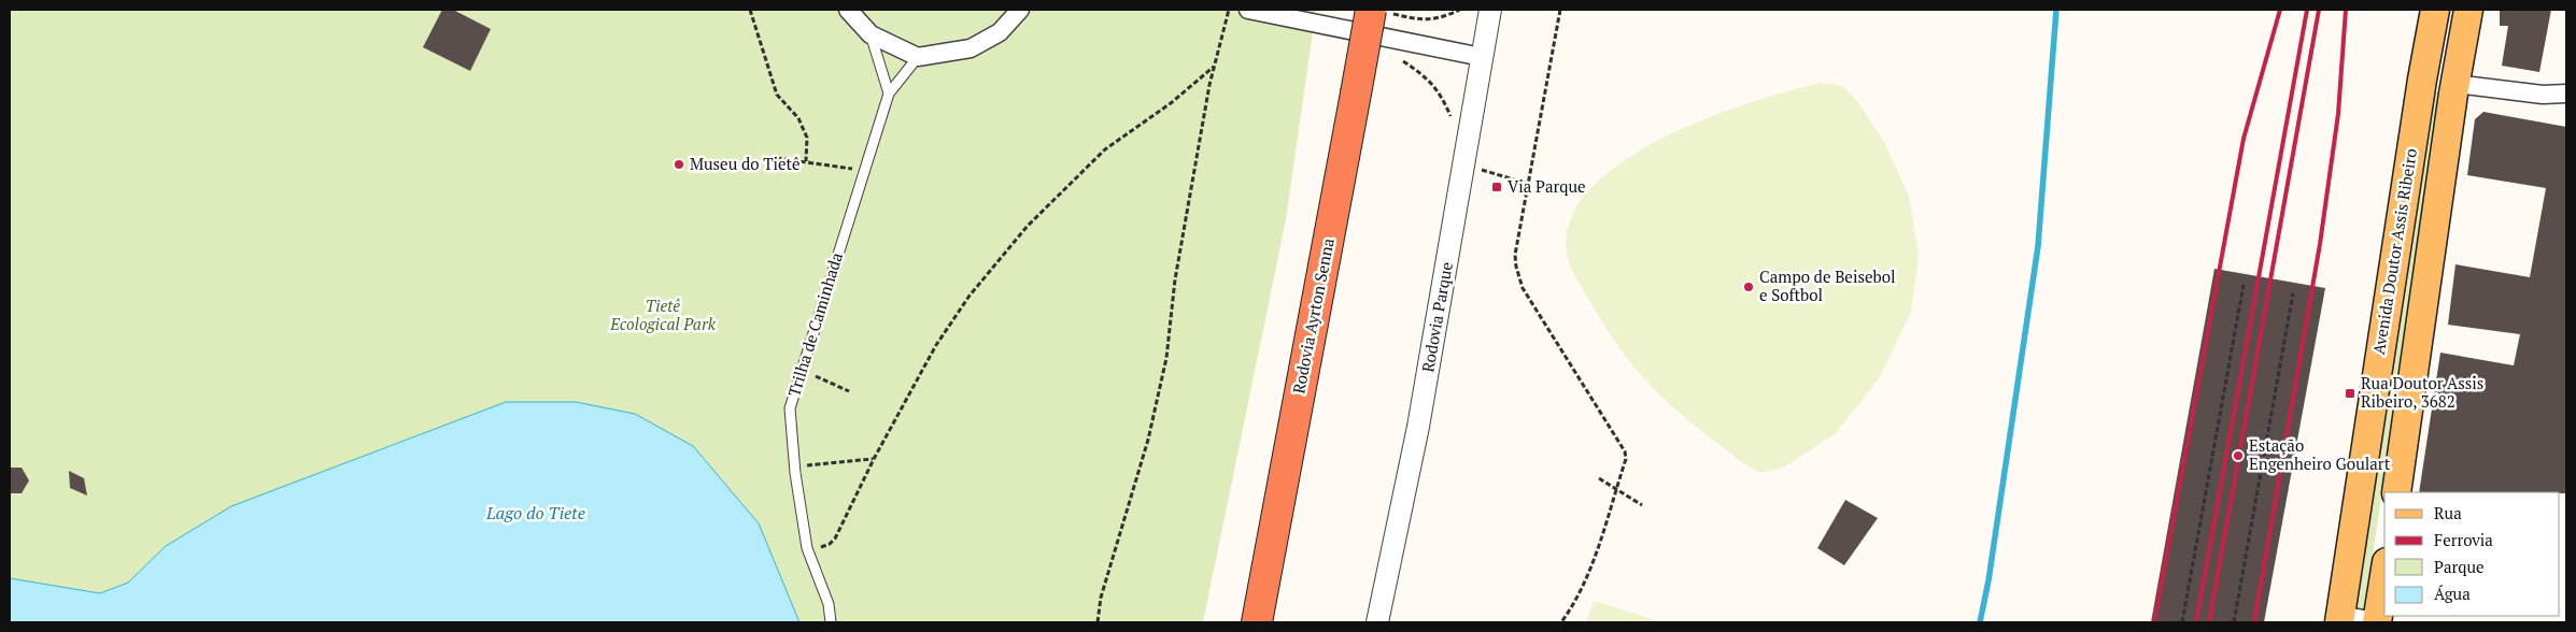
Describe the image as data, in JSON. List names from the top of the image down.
{
  "streets": {
    "highway": ["Rodovia Ayrton Senna"],
    "main road": ["Avenida Doutor Assis Ribeiro"],
    "street": ["Rodovia Parque"],
    "lane": ["Trilha de Caminhada"]
  },
  "water": ["Lago do Tiete"],
  "parks": ["Tietê Ecological Park"],
  "places": {
    "other": ["Museu do Tietê", "Campo de Beisebol e Softbol", "Estação Engenheiro Goulart"],
    "transit": ["Via Parque", "Rua Doutor Assis Ribeiro, 3682"]
  },
  "legend": [
    "Rua",
    "Ferrovia",
    "Parque",
    "Água"
  ]
}
